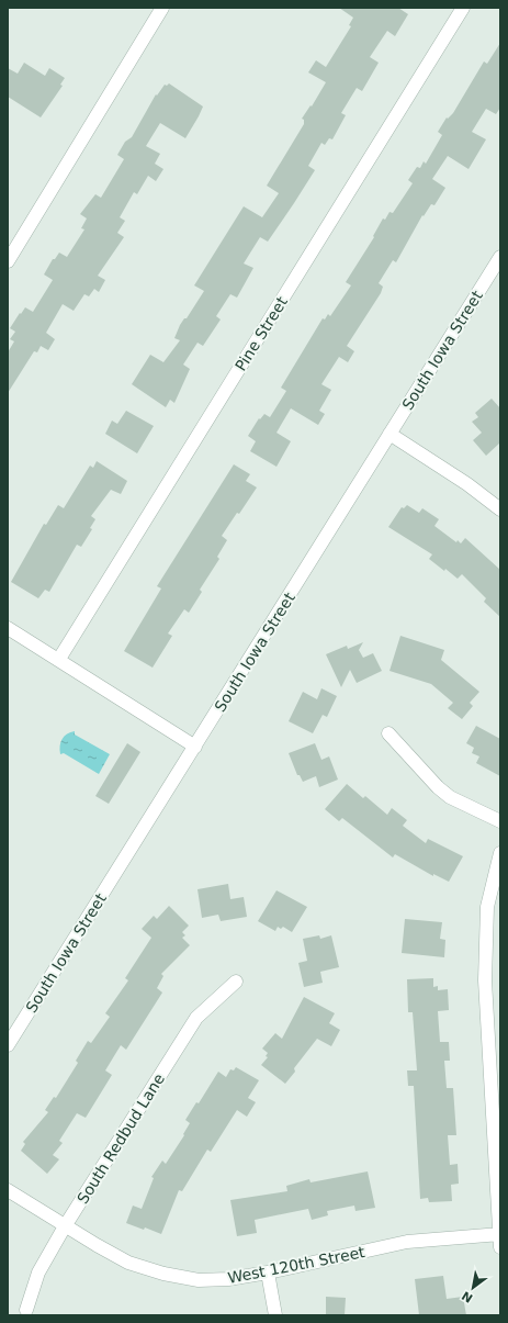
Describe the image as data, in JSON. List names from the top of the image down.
{
  "streets": {
    "street": [
      "Pine Street",
      "South Iowa Street",
      "South Redbud Lane",
      "West 120th Street"
    ]
  },
  "crossings": [
    ["South Redbud Lane", "West 120th Street"]
  ],
  "north": "bottom left"
}
